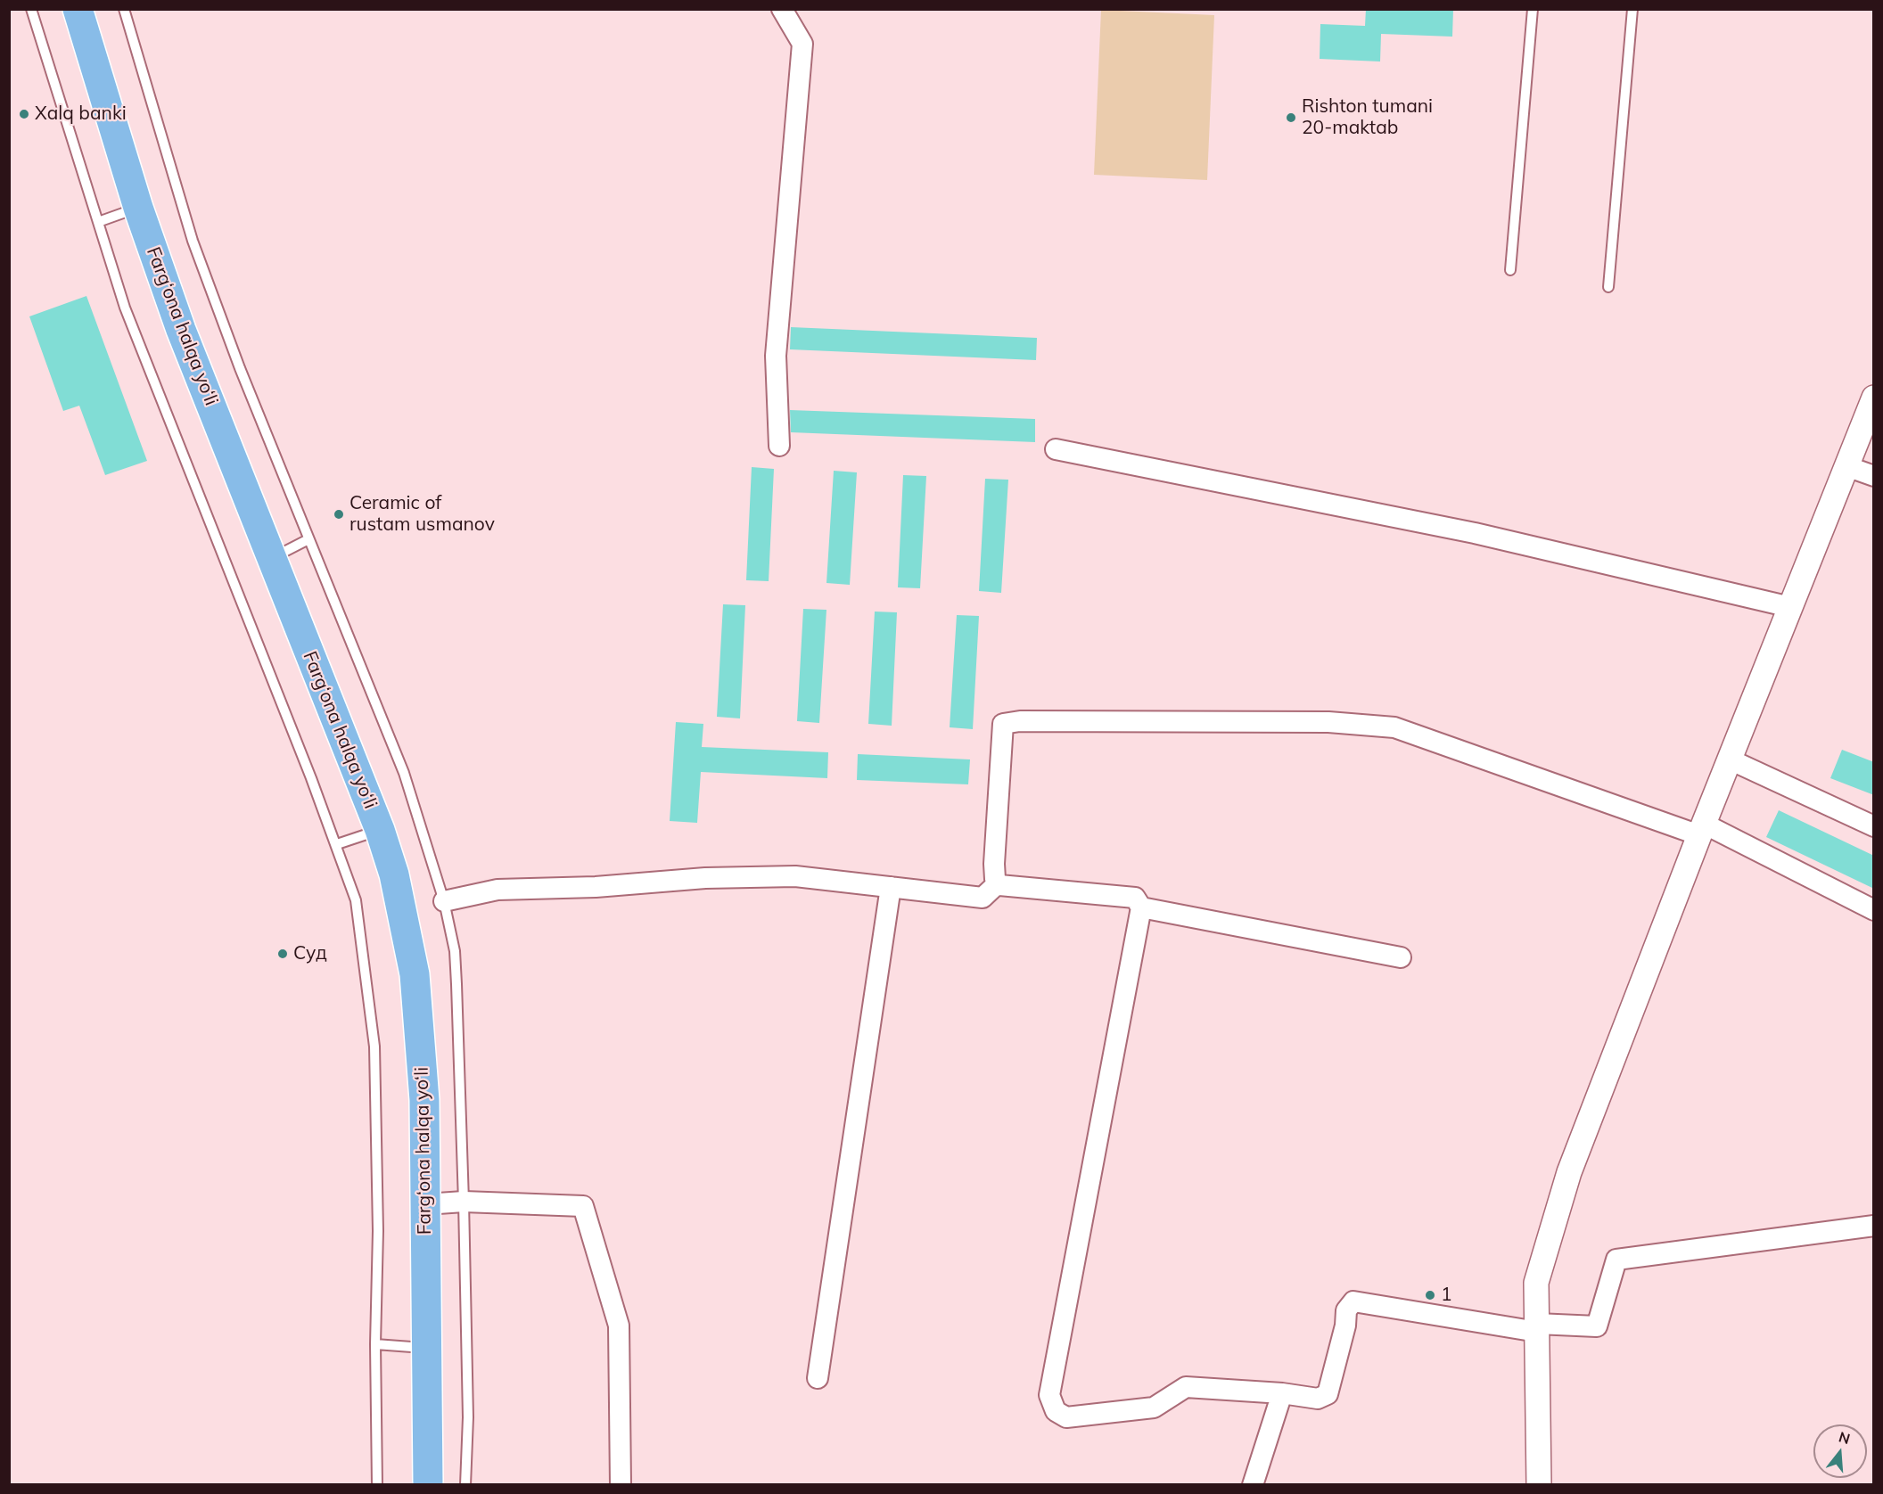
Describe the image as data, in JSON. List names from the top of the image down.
{
  "streets": {
    "main road": ["Farg‘ona halqa yo‘li"]
  },
  "places": [
    "Xalq banki",
    "Rishton tumani 20-maktab",
    "Ceramic of rustam usmanov",
    "Суд",
    "1"
  ],
  "north": "top"
}
